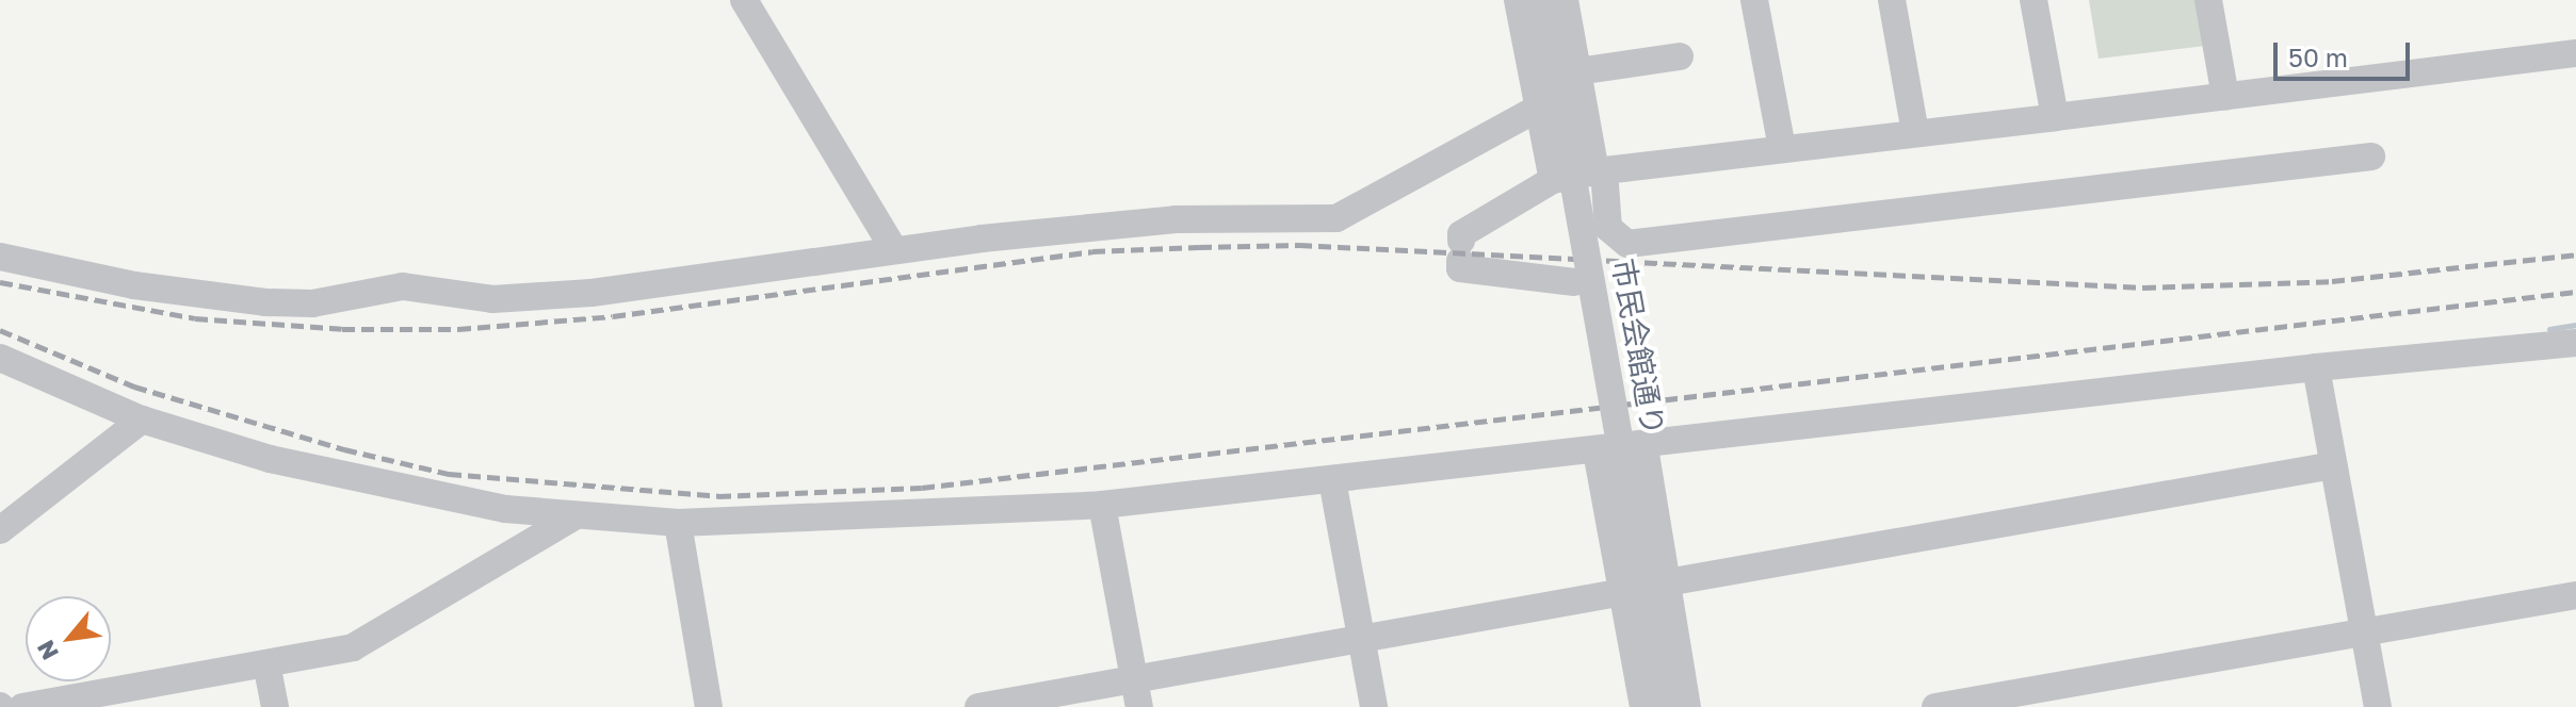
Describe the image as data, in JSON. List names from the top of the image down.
{
  "streets": {
    "street": ["市民会館通り"]
  },
  "scale_bar": "50 m",
  "north": "bottom left"
}
